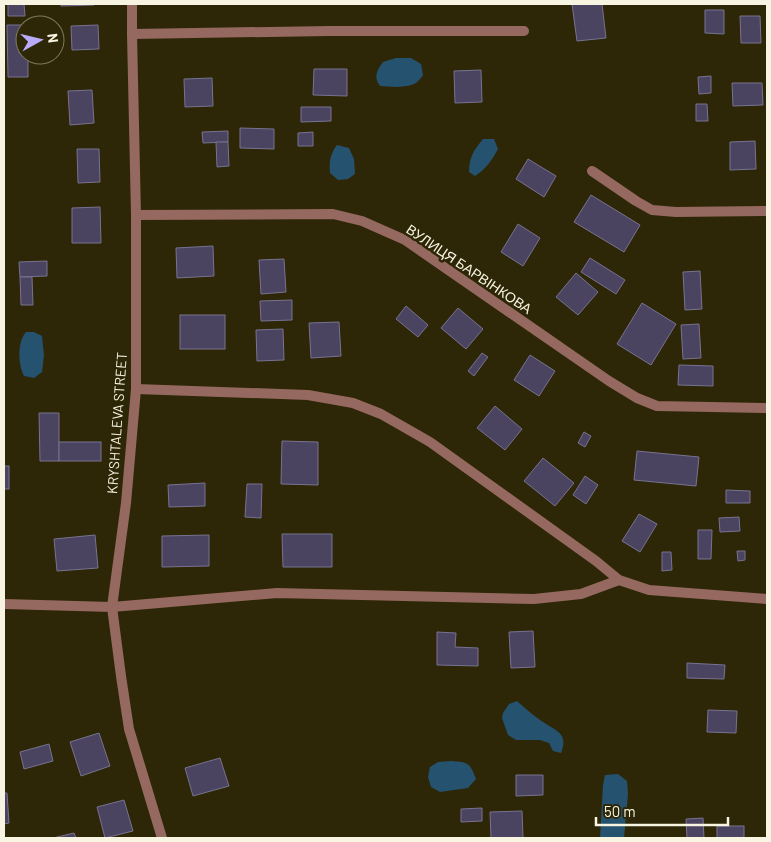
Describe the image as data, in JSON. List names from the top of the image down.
{
  "streets": {
    "street": ["ВУЛИЦЯ БАРВІНКОВА", "KRYSHTALEVA STREET"]
  },
  "crossings": [
    ["ВУЛИЦЯ БАРВІНКОВА", "KRYSHTALEVA STREET"]
  ],
  "scale_bar": "50 m",
  "north": "right"
}
